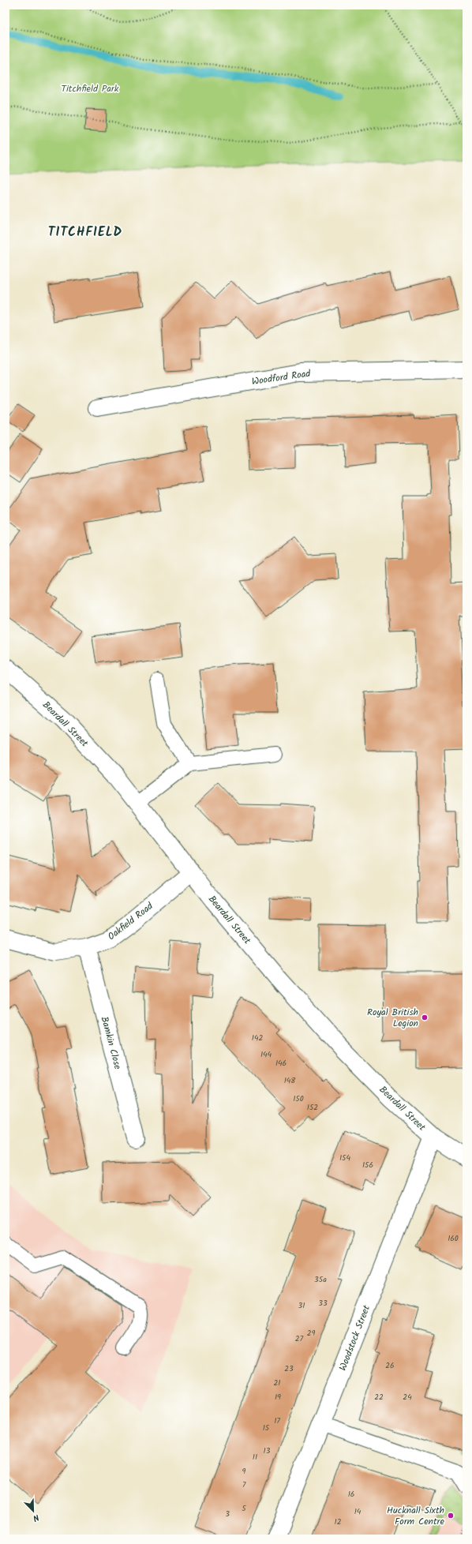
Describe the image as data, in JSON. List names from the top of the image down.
{
  "streets": {
    "street": [
      "Woodford Road",
      "Beardall Street",
      "Oakfield Road",
      "Bamkin Close",
      "Woodstock Street"
    ]
  },
  "crossings": [
    ["Beardall Street", "Oakfield Road"],
    ["Beardall Street", "Woodstock Street"],
    ["Oakfield Road", "Bamkin Close"]
  ],
  "districts": ["TITCHFIELD"],
  "parks": ["Titchfield Park"],
  "places": ["Royal British Legion", "Hucknall Sixth Form Centre"],
  "house_numbers": [
    "142",
    "144",
    "146",
    "148",
    "150",
    "152",
    "154",
    "156",
    "160",
    "35a",
    "33",
    "31",
    "29",
    "27",
    "26",
    "23",
    "21",
    "19",
    "22",
    "24",
    "17",
    "15",
    "13",
    "11",
    "9",
    "7",
    "16",
    "5",
    "14",
    "3",
    "12"
  ],
  "north": "bottom right"
}
